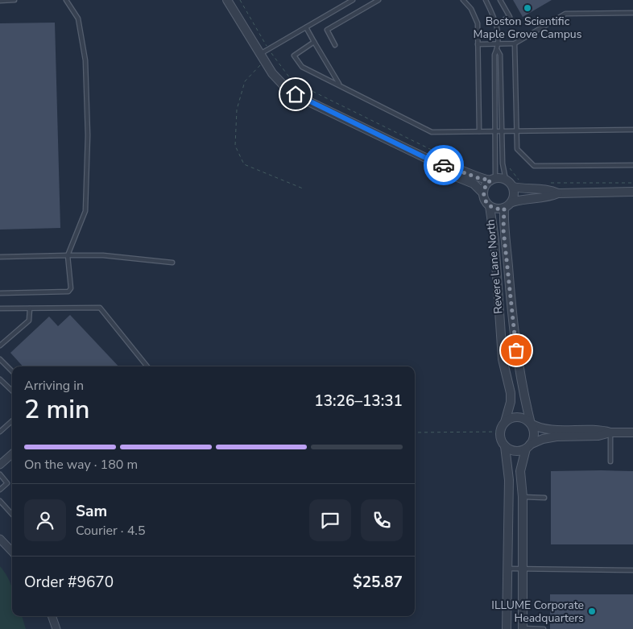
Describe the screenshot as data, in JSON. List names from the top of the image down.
{
  "streets": {
    "street": ["Revere Lane North"]
  },
  "places": ["Boston Scientific Maple Grove Campus", "ILLUME Corporate Headquarters"],
  "page": {
    "heading": ["2 min", "Arriving in", "13:26–13:31"],
    "panel": [
      "Sam",
      "Courier · 4.5",
      "Order #9670",
      "$25.87"
    ],
    "bar": "On the way · 180 m"
  }
}
